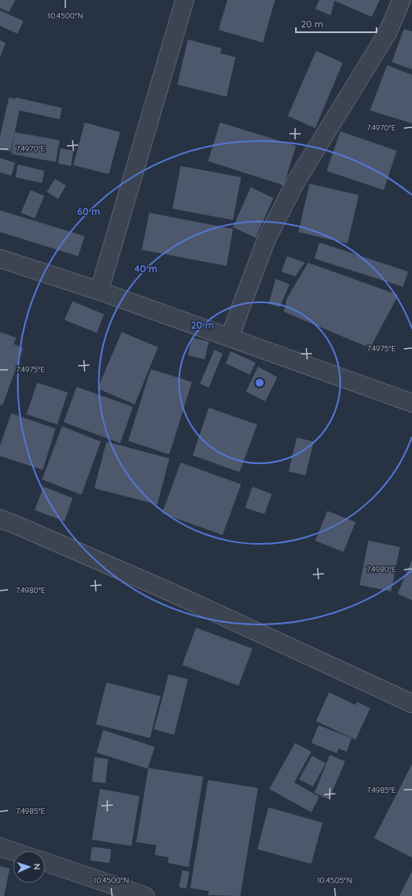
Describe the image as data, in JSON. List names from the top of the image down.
{
  "scale_bar": "20 m",
  "north": "right",
  "coordinates": [
    "10.4500°N",
    "7.4970°E",
    "7.4975°E",
    "7.4980°E",
    "7.4985°E",
    "10.4505°N"
  ],
  "rings": ["60 m", "40 m", "20 m"]
}
